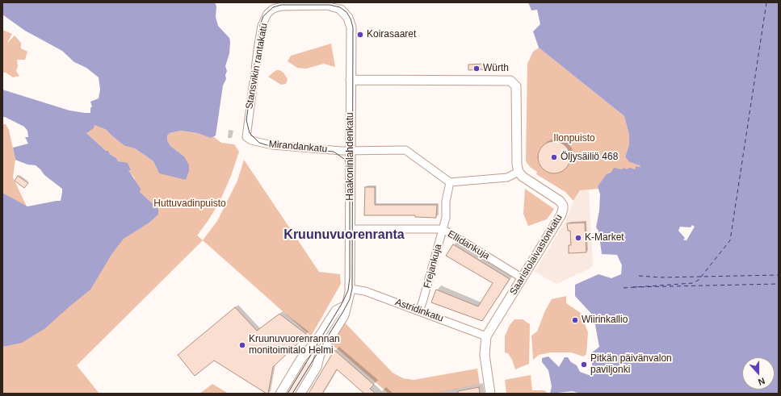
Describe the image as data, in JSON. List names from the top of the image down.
{
  "streets": {
    "street": [
      "Stansvikin rantakatu",
      "Mirandankatu",
      "Haakoninlahdenkatu",
      "Ellidankuja",
      "Saaristolaivastonkatu",
      "Frejankuja",
      "Astridinkatu"
    ]
  },
  "crossings": [
    ["Stansvikin rantakatu", "Mirandankatu"],
    ["Stansvikin rantakatu", "Haakoninlahdenkatu"],
    ["Mirandankatu", "Haakoninlahdenkatu"],
    ["Mirandankatu", "Frejankuja"],
    ["Haakoninlahdenkatu", "Ellidankuja"],
    ["Haakoninlahdenkatu", "Astridinkatu"],
    ["Ellidankuja", "Saaristolaivastonkatu"],
    ["Ellidankuja", "Frejankuja"],
    ["Saaristolaivastonkatu", "Astridinkatu"],
    ["Frejankuja", "Astridinkatu"]
  ],
  "districts": ["Kruunuvuorenranta"],
  "parks": ["Ilonpuisto", "Huttuvadinpuisto"],
  "places": [
    "Koirasaaret",
    "Würth",
    "Öljysäiliö 468",
    "K-Market",
    "Wiirinkallio",
    "Kruunuvuorenrannan monitoimitalo Helmi",
    "Pitkän päivänvalon paviljonki"
  ],
  "north": "bottom"
}
